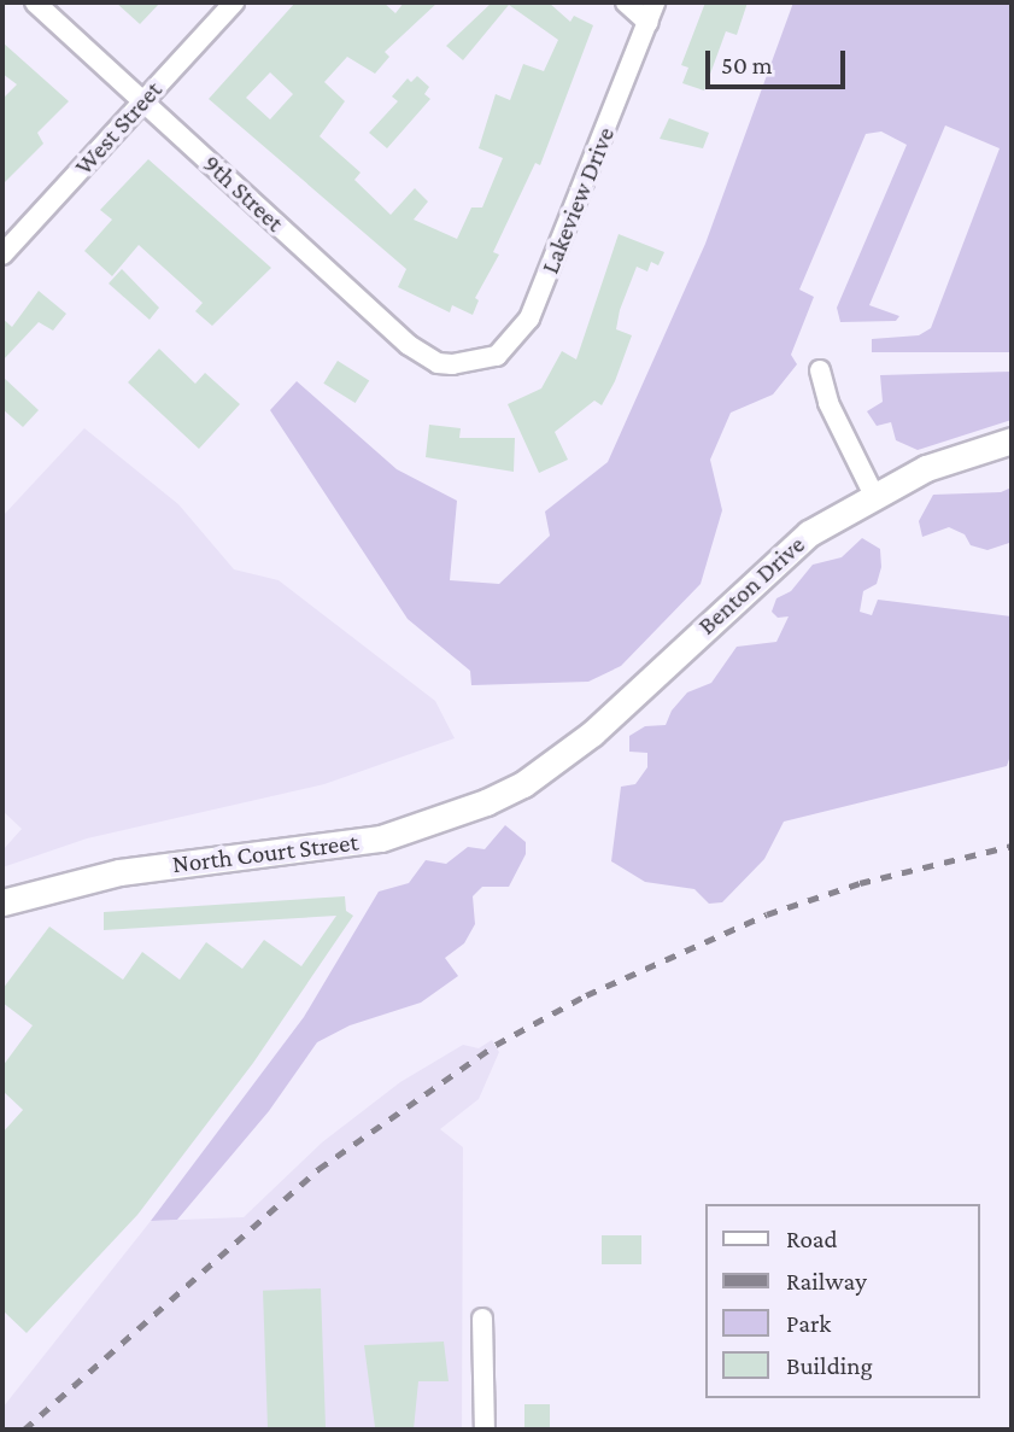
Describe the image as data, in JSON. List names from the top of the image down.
{
  "streets": {
    "street": [
      "West Street",
      "9th Street",
      "Lakeview Drive",
      "Benton Drive",
      "North Court Street"
    ]
  },
  "crossings": [
    ["West Street", "9th Street"],
    ["9th Street", "Lakeview Drive"],
    ["Benton Drive", "North Court Street"]
  ],
  "legend": [
    "Road",
    "Railway",
    "Park",
    "Building"
  ],
  "scale_bar": "50 m"
}
